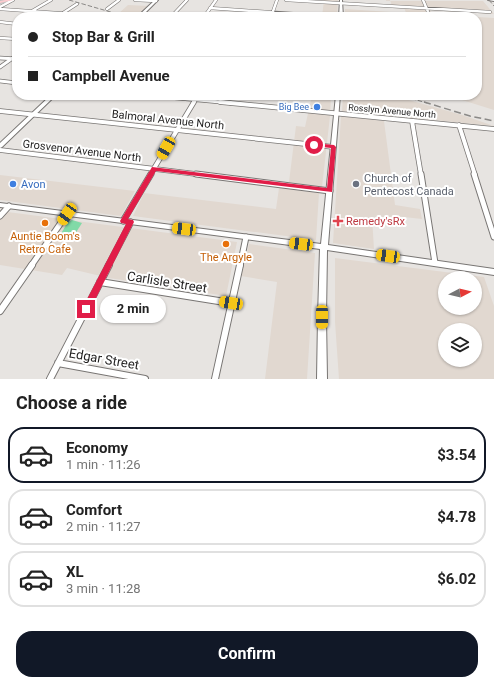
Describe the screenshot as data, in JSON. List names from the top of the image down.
{
  "streets": {
    "street": [
      "Rosslyn Avenue North",
      "Balmoral Avenue North",
      "Grosvenor Avenue North",
      "Carlisle Street",
      "Edgar Street"
    ]
  },
  "places": {
    "other": [
      "Big Bee",
      "Avon",
      "Church of Pentecost Canada",
      "Auntie Boom's Retro Cafe",
      "The Argyle"
    ],
    "health": ["Remedy'sRx"]
  },
  "north": "right",
  "page": {
    "banner": ["Stop Bar & Grill", "Campbell Avenue"],
    "bubble": "2 min",
    "heading": "Choose a ride",
    "list": [
      {
        "name": "Economy",
        "note": "1 min · 11:26",
        "value": "$3.54"
      },
      {
        "name": "Comfort",
        "note": "2 min · 11:27",
        "value": "$4.78"
      },
      {
        "name": "XL",
        "note": "3 min · 11:28",
        "value": "$6.02"
      }
    ],
    "buttons": "Confirm"
  }
}
